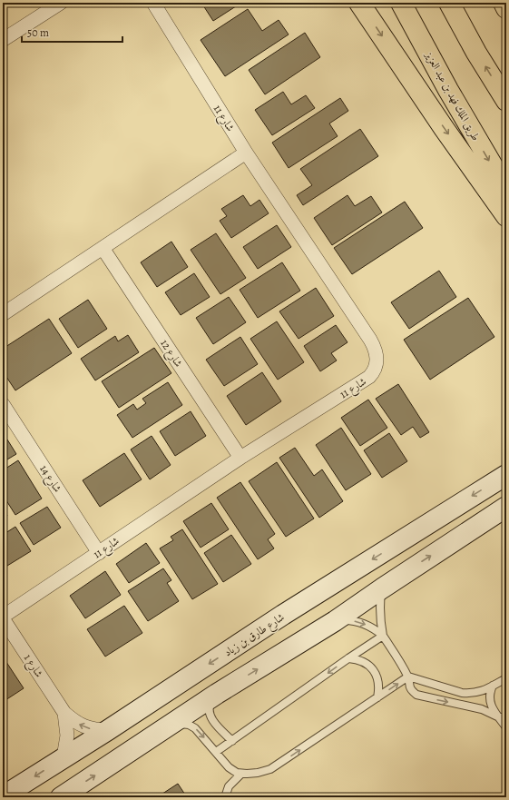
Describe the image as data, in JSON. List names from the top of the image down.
{
  "streets": {
    "highway": ["طريق الملك فهد بن عبد العزيز"],
    "main road": ["شارع طارق بن زياد"],
    "street": [
      "شارع 11",
      "شارع 12",
      "شارع 14",
      "شارع 1"
    ]
  },
  "crossings": [
    ["شارع 11", "شارع 12"],
    ["شارع 11", "شارع 14"],
    ["شارع 11", "شارع 1"],
    ["شارع طارق بن زياد", "شارع 1"]
  ],
  "scale_bar": "50 m"
}
